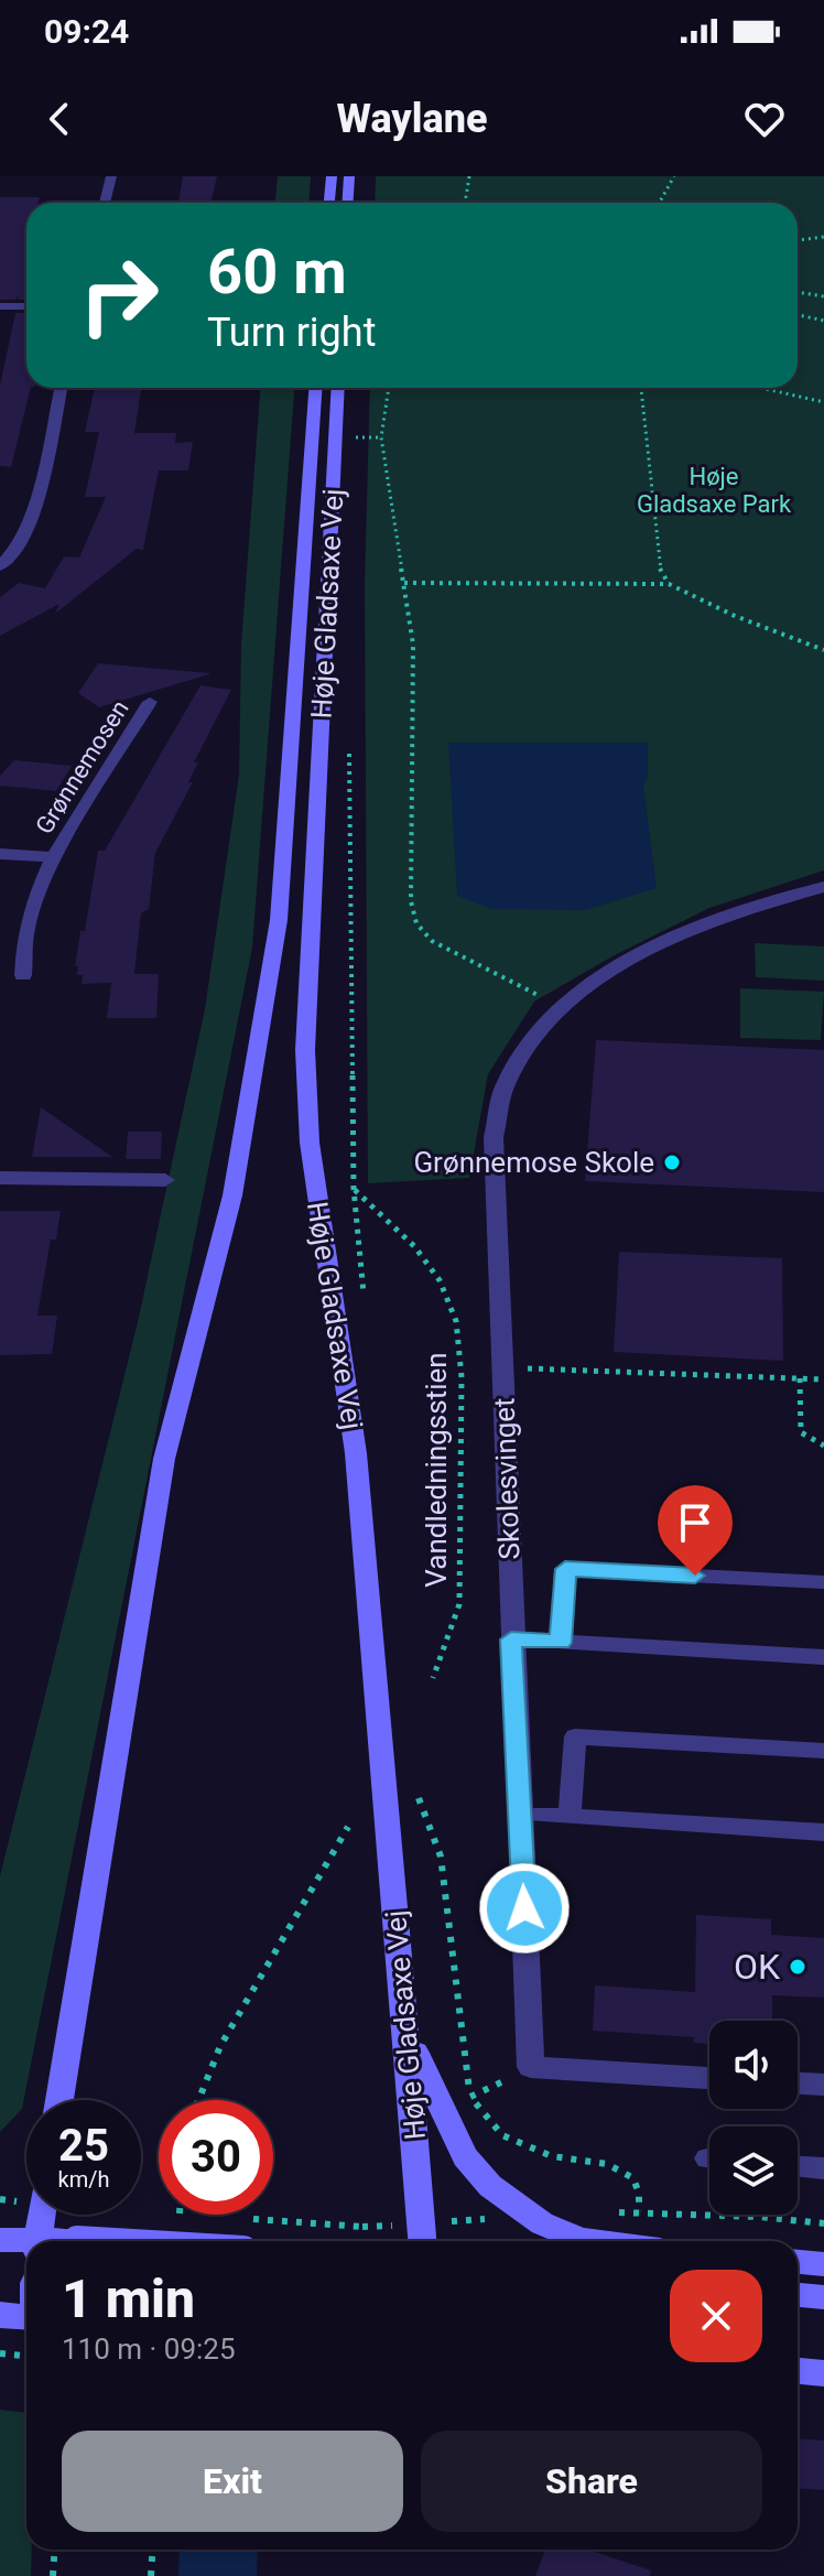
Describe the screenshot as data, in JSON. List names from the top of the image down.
{
  "streets": {
    "street": ["Høje Gladsaxe Vej", "Grønnemosen", "Skolesvinget"],
    "path": ["Vandledningsstien"]
  },
  "crossings": [
    ["Høje Gladsaxe Vej", "Vandledningsstien"]
  ],
  "parks": ["Høje Gladsaxe Park"],
  "places": ["Grønnemose Skole", "OK"],
  "page": {
    "status": "09:24",
    "header": "Waylane",
    "turn": ["60 m", "Turn right"],
    "speed": "25 km/h",
    "limit": "30",
    "heading": ["1 min", "110 m · 09:25"],
    "buttons": ["Exit", "Share"]
  }
}
